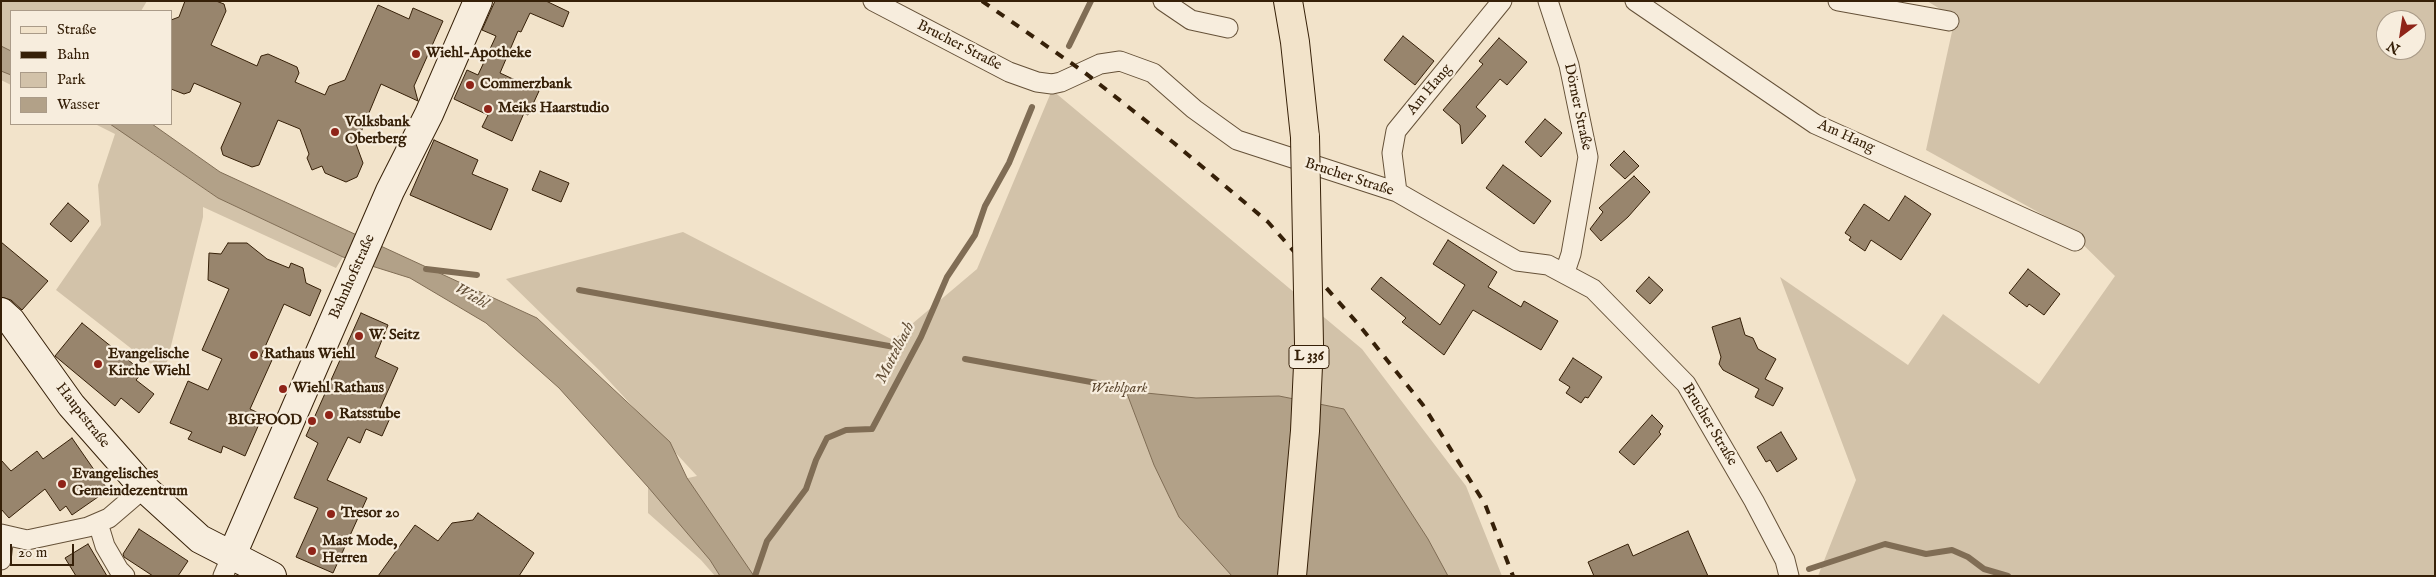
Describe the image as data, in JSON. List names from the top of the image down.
{
  "streets": {
    "main road": ["L 336"],
    "street": [
      "Brucher Straße",
      "Am Hang",
      "Dörner Straße",
      "Bahnhofstraße",
      "Hauptstraße"
    ]
  },
  "crossings": [
    ["Brucher Straße", "Am Hang"],
    ["Brucher Straße", "Dörner Straße"],
    ["Bahnhofstraße", "Hauptstraße"]
  ],
  "water": ["Wiehl", "Mottelbach"],
  "parks": ["Wiehlpark"],
  "places": [
    "Wiehl-Apotheke",
    "Commerzbank",
    "Meiks Haarstudio",
    "Volksbank Oberberg",
    "W. Seitz",
    "Rathaus Wiehl",
    "Evangelische Kirche Wiehl",
    "Wiehl Rathaus",
    "Ratsstube",
    "BIGFOOD",
    "Evangelisches Gemeindezentrum",
    "Tresor 20",
    "Mast Mode, Herren"
  ],
  "legend": [
    "Straße",
    "Bahn",
    "Park",
    "Wasser"
  ],
  "scale_bar": "20 m",
  "north": "bottom left"
}
